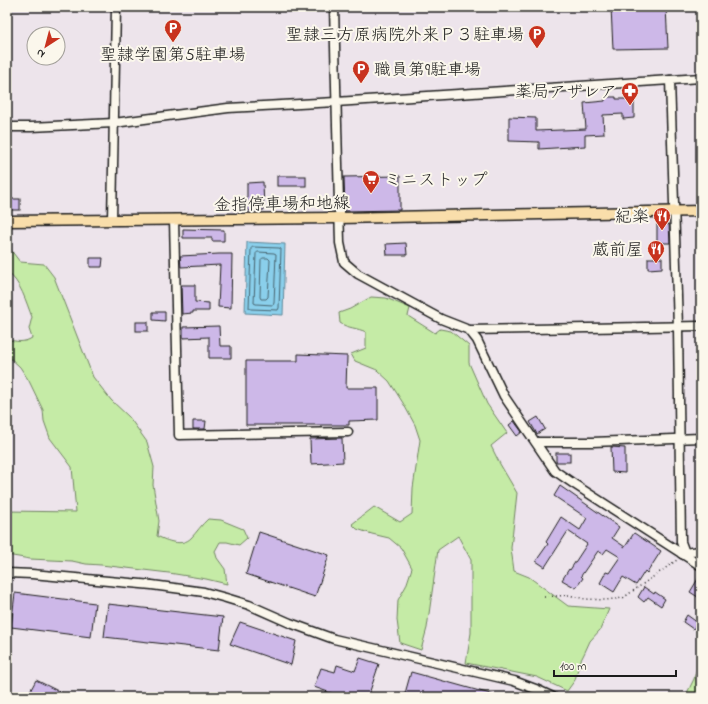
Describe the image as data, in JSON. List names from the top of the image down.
{
  "streets": {
    "main road": ["金指停車場和地線"]
  },
  "places": {
    "parking": ["聖隷学園第5駐車場", "聖隷三方原病院外来Ｐ３駐車場", "職員第9駐車場"],
    "pharmacy": ["薬局アザレア"],
    "supermarket": ["ミニストップ"],
    "restaurant": ["紀楽", "蔵前屋"]
  },
  "scale_bar": "100 m",
  "north": "bottom left"
}
